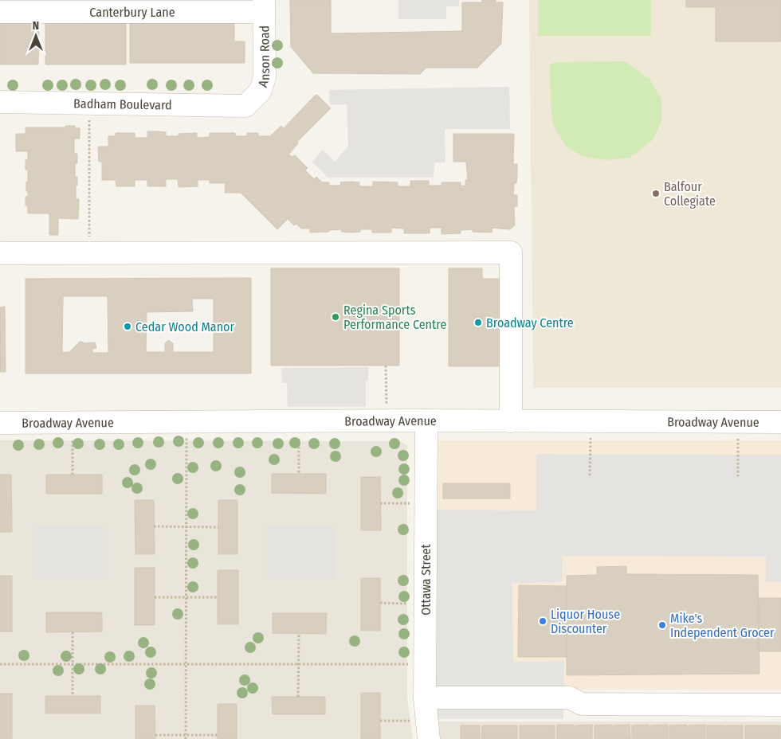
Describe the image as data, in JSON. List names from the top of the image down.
{
  "streets": {
    "street": [
      "Canterbury Lane",
      "Anson Road",
      "Badham Boulevard",
      "Broadway Avenue",
      "Ottawa Street"
    ]
  },
  "crossings": [
    ["Canterbury Lane", "Anson Road"],
    ["Anson Road", "Badham Boulevard"],
    ["Broadway Avenue", "Ottawa Street"]
  ],
  "places": [
    "Balfour Collegiate",
    "Regina Sports Performance Centre",
    "Broadway Centre",
    "Cedar Wood Manor",
    "Liquor House Discounter",
    "Mike's Independent Grocer"
  ],
  "north": "top"
}
